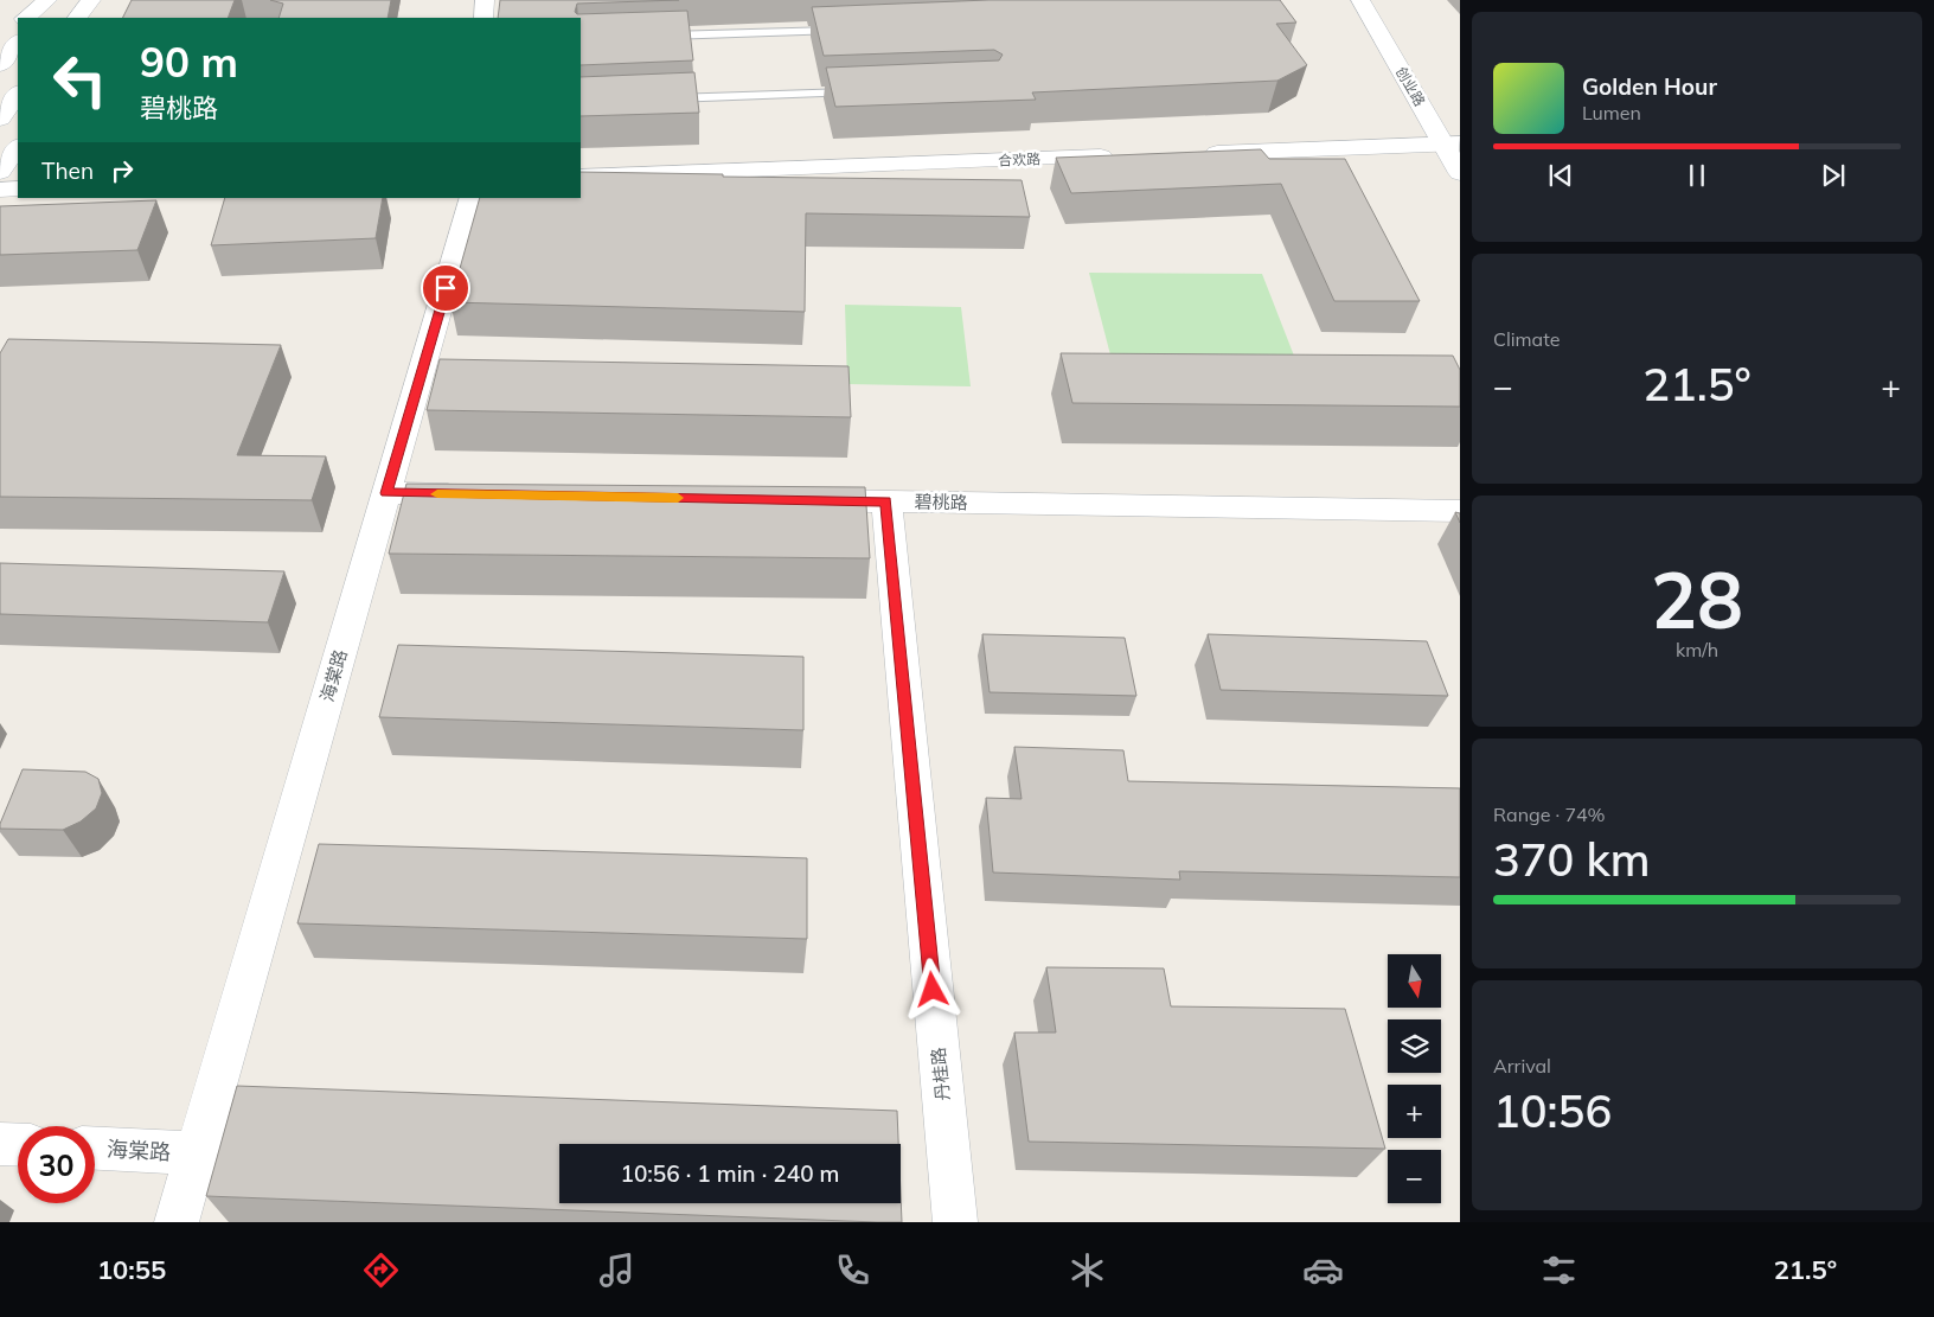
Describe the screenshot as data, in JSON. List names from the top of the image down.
{
  "streets": {
    "street": [
      "创业路",
      "合欢路",
      "碧桃路",
      "海棠路",
      "丹桂路"
    ]
  },
  "crossings": [
    ["碧桃路", "丹桂路"]
  ],
  "north": "bottom",
  "page": {
    "turn": ["90 m", "碧桃路"],
    "song": ["Golden Hour", "Lumen"],
    "then": "Then",
    "tile": [
      "Climate",
      ["28", "km/h"],
      ["Range · 74%", "370 km"],
      ["Arrival", "10:56"]
    ],
    "heat": ["−", "21.5°", "+"],
    "map_buttons": ["+", "−"],
    "limit": "30",
    "trip": "10:56 · 1 min · 240 m",
    "tabs": ["10:55", "21.5°"]
  }
}
